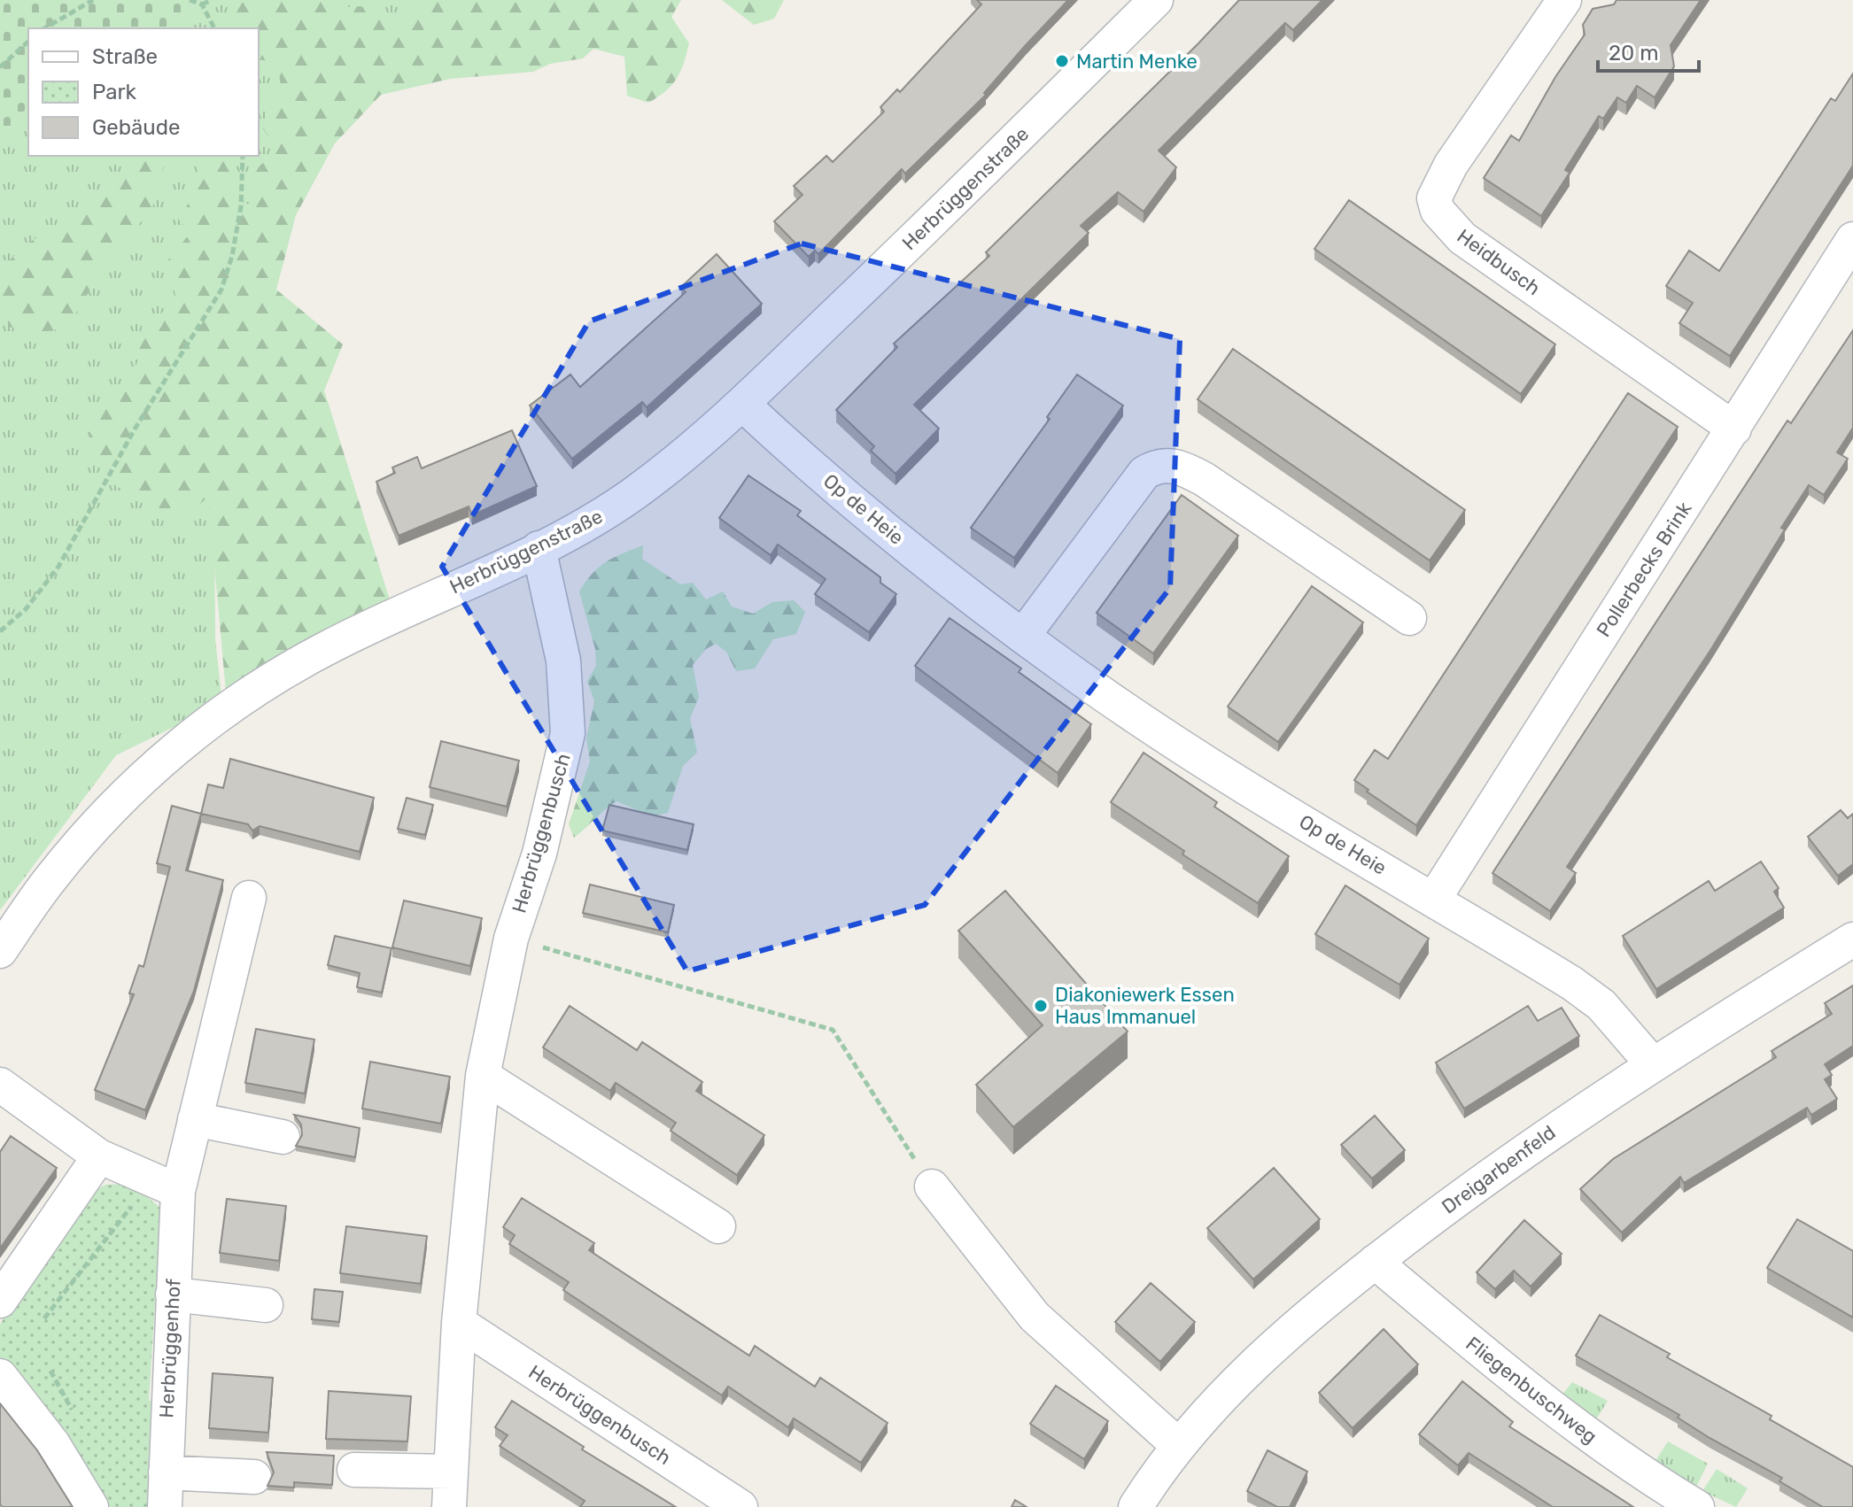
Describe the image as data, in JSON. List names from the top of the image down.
{
  "streets": {
    "street": [
      "Herbrüggenstraße",
      "Heidbusch",
      "Op de Heie",
      "Pollerbecks Brink",
      "Herbrüggenbusch",
      "Dreigarbenfeld",
      "Herbrüggenhof",
      "Fliegenbuschweg"
    ]
  },
  "crossings": [
    ["Herbrüggenstraße", "Op de Heie"],
    ["Herbrüggenstraße", "Herbrüggenbusch"],
    ["Heidbusch", "Pollerbecks Brink"],
    ["Op de Heie", "Pollerbecks Brink"],
    ["Op de Heie", "Dreigarbenfeld"],
    ["Dreigarbenfeld", "Fliegenbuschweg"]
  ],
  "places": ["Martin Menke", "Diakoniewerk Essen Haus Immanuel"],
  "legend": ["Straße", "Park", "Gebäude"],
  "scale_bar": "20 m"
}
